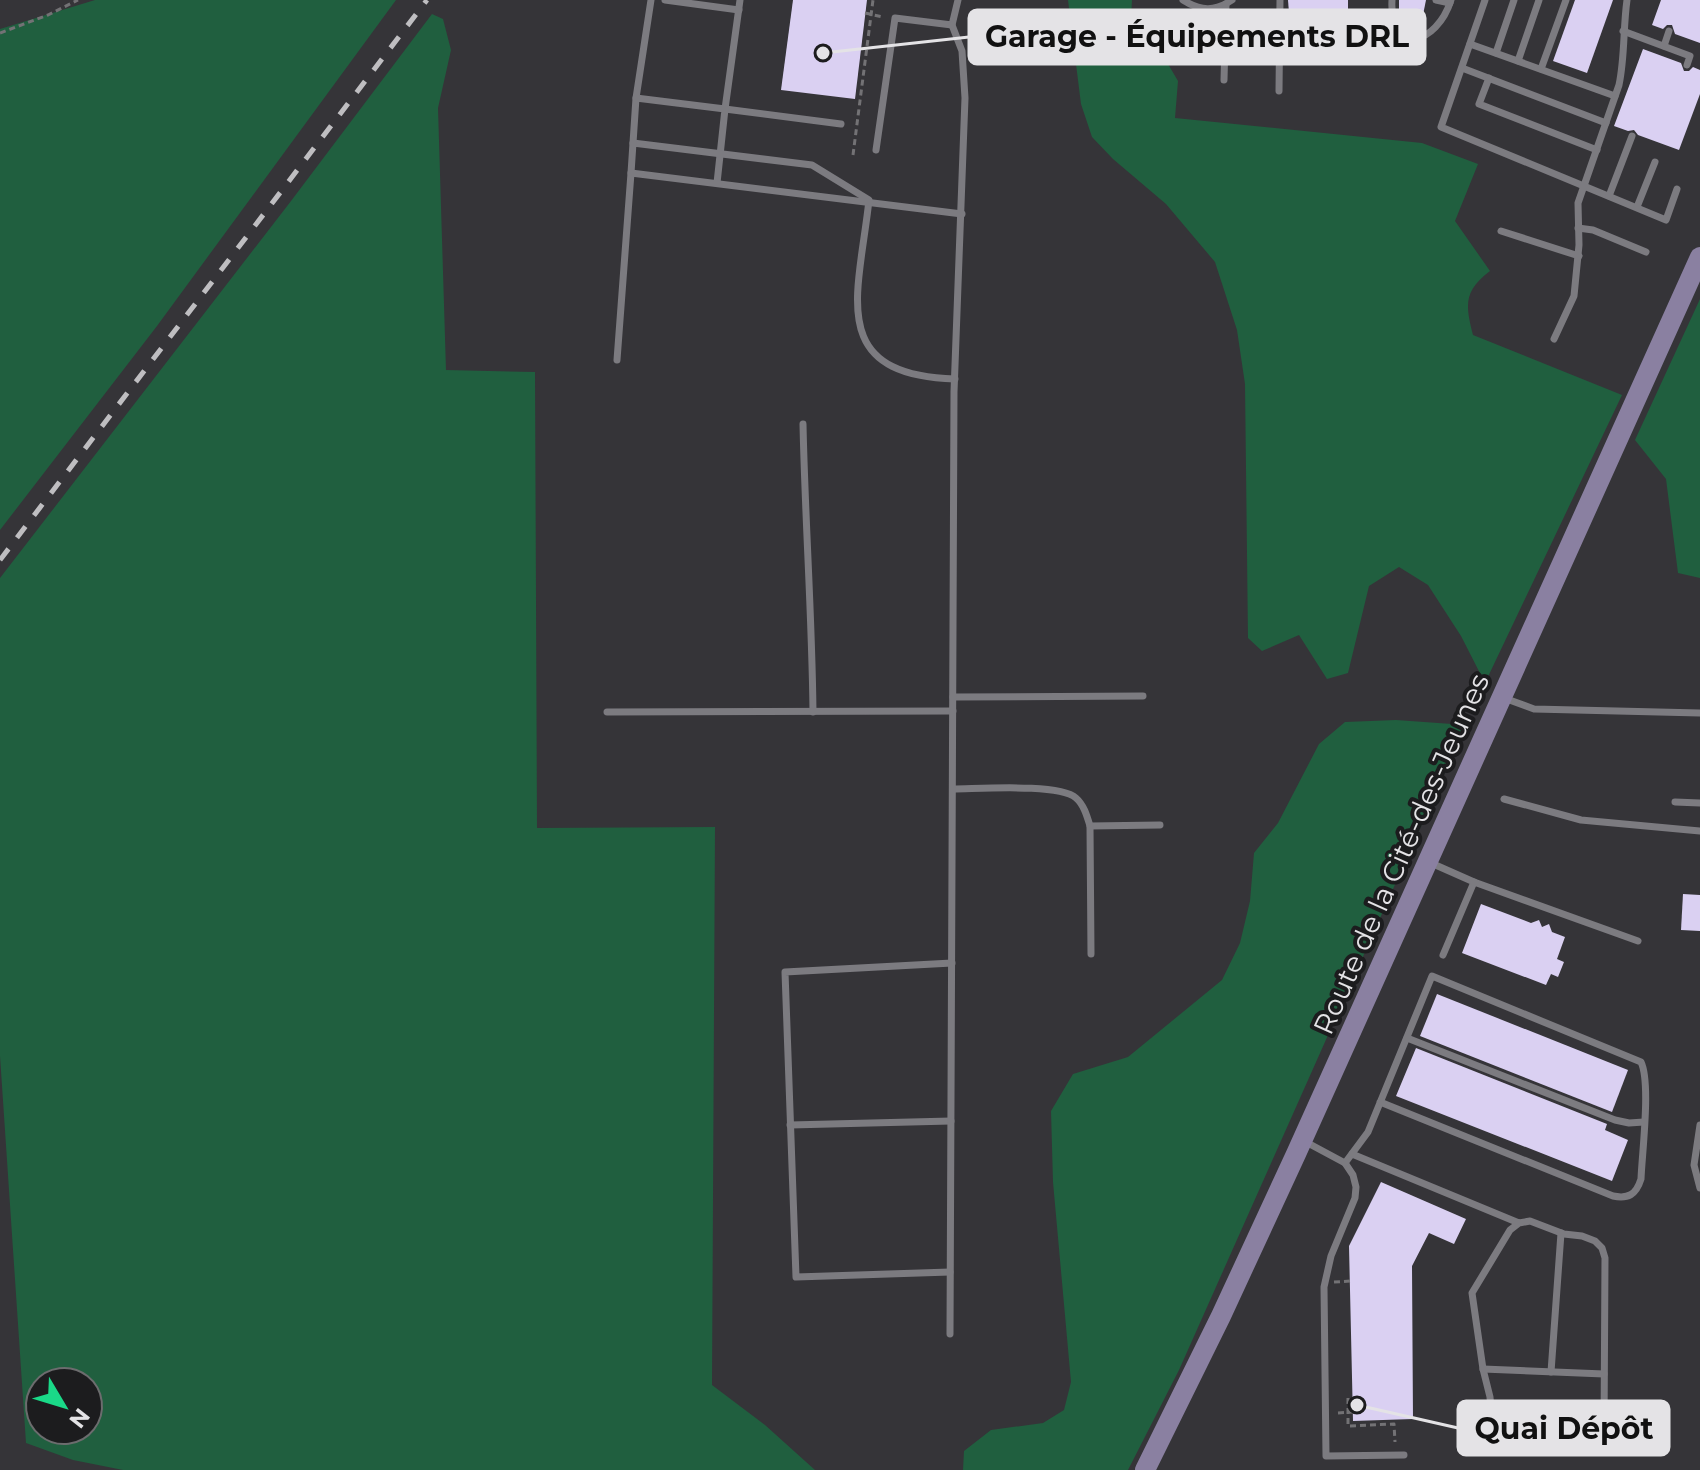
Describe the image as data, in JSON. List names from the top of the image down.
{
  "streets": {
    "main road": ["Route de la Cité-des-Jeunes"]
  },
  "places": ["Garage - Équipements DRL", "Quai Dépôt"],
  "north": "bottom right"
}
